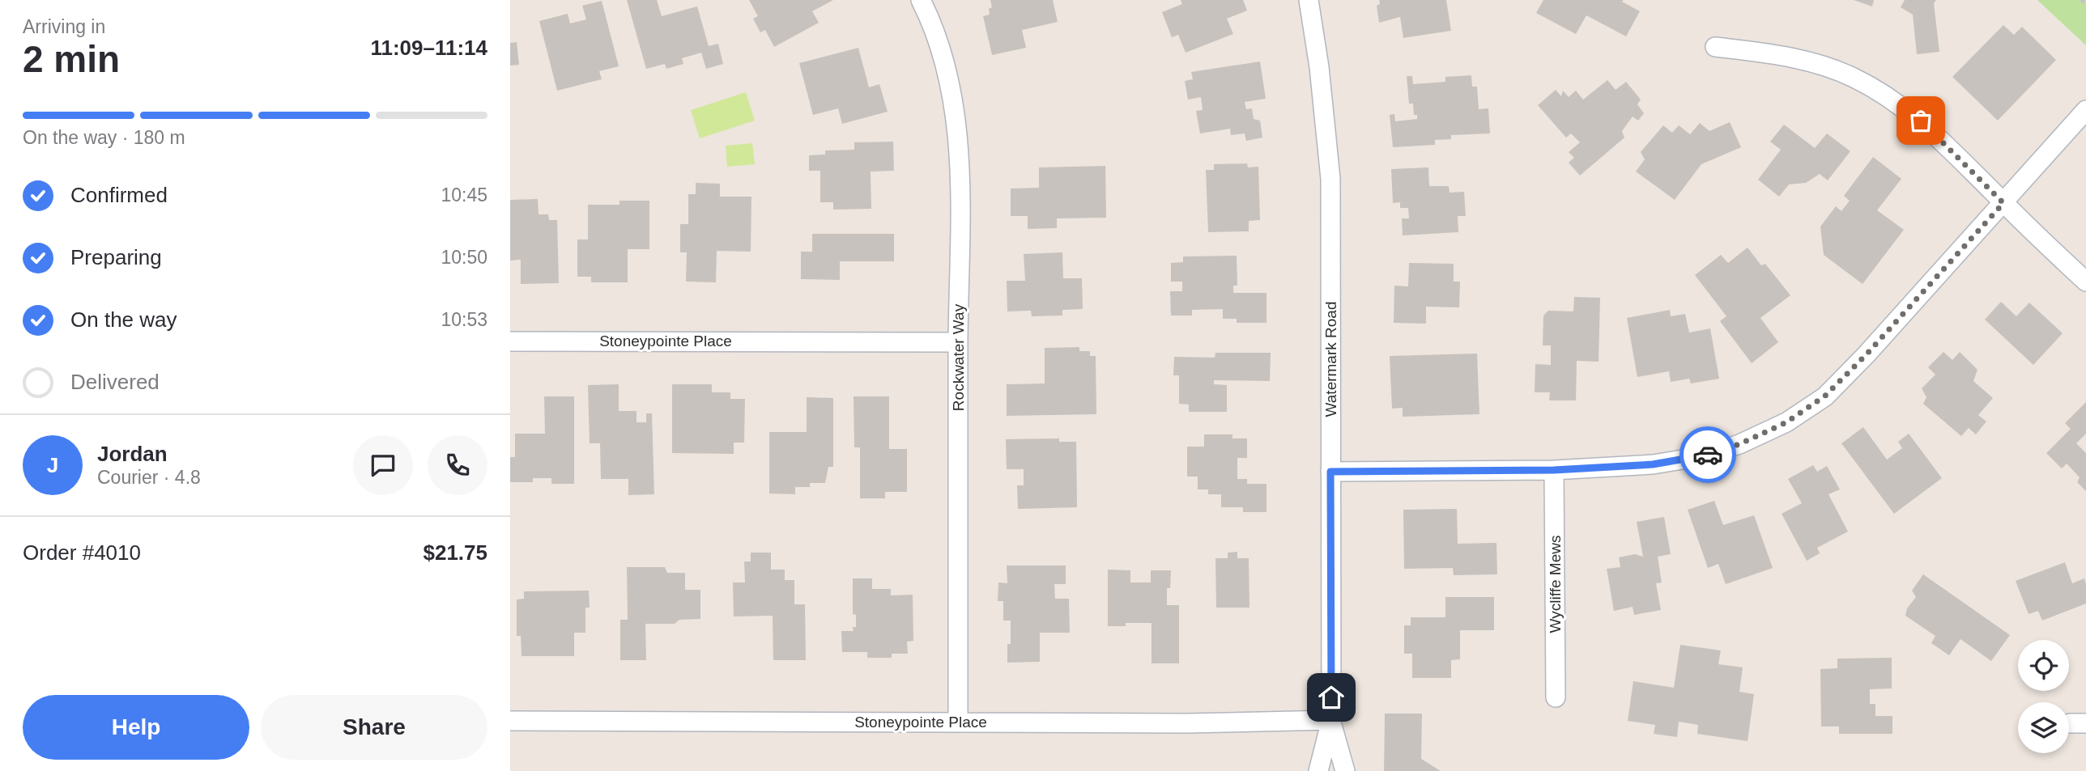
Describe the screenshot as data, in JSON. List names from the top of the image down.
{
  "streets": {
    "street": [
      "Stoneypointe Place",
      "Rockwater Way",
      "Watermark Road",
      "Wycliffe Mews"
    ]
  },
  "crossings": [
    ["Stoneypointe Place", "Rockwater Way"],
    ["Stoneypointe Place", "Watermark Road"]
  ],
  "page": {
    "heading": ["2 min", "Arriving in", "11:09–11:14"],
    "panel": [
      "Jordan",
      "Courier · 4.8",
      "Order #4010",
      "$21.75"
    ],
    "bar": "On the way · 180 m",
    "list": [
      ["Confirmed", "10:45"],
      ["Preparing", "10:50"],
      ["On the way", "10:53"],
      "Delivered"
    ],
    "round": "J",
    "buttons": ["Help", "Share"]
  }
}
